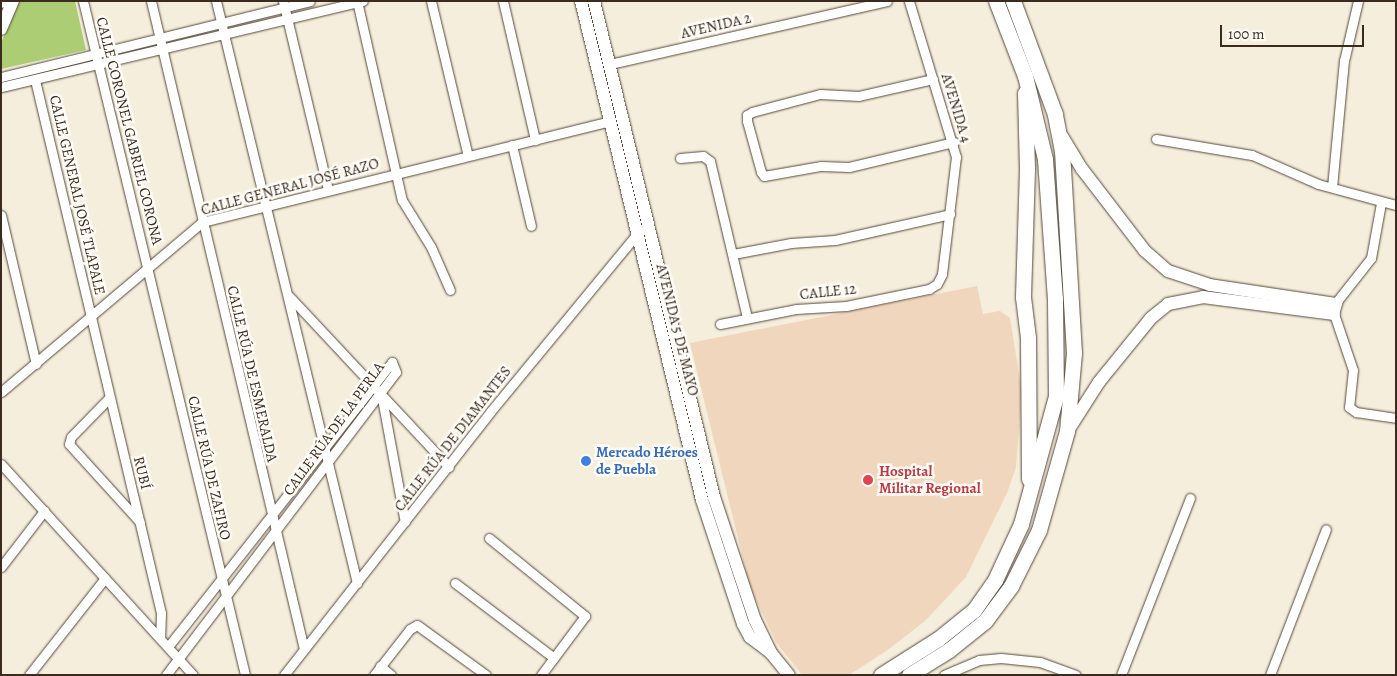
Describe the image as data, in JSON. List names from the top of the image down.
{
  "streets": {
    "street": [
      "AVENIDA 2",
      "AVENIDA 4",
      "CALLE CORONEL GABRIEL CORONA",
      "CALLE GENERAL JOSÉ RAZO",
      "CALLE GENERAL JOSÉ TLAPALE",
      "CALLE 12",
      "AVENIDA 5 DE MAYO",
      "CALLE RÚA DE ESMERALDA",
      "CALLE RÚA DE LA PERLA",
      "CALLE RÚA DE DIAMANTES",
      "CALLE RÚA DE ZAFIRO",
      "RUBÍ"
    ]
  },
  "crossings": [
    ["AVENIDA 2", "AVENIDA 5 DE MAYO"],
    ["AVENIDA 4", "CALLE 12"],
    ["CALLE CORONEL GABRIEL CORONA", "CALLE GENERAL JOSÉ RAZO"],
    ["CALLE CORONEL GABRIEL CORONA", "CALLE RÚA DE ZAFIRO"],
    ["CALLE GENERAL JOSÉ RAZO", "CALLE GENERAL JOSÉ TLAPALE"],
    ["CALLE GENERAL JOSÉ RAZO", "AVENIDA 5 DE MAYO"],
    ["CALLE GENERAL JOSÉ RAZO", "CALLE RÚA DE ESMERALDA"],
    ["CALLE GENERAL JOSÉ RAZO", "CALLE RÚA DE ZAFIRO"],
    ["CALLE GENERAL JOSÉ RAZO", "RUBÍ"],
    ["CALLE GENERAL JOSÉ TLAPALE", "RUBÍ"],
    ["AVENIDA 5 DE MAYO", "CALLE RÚA DE DIAMANTES"],
    ["CALLE RÚA DE ESMERALDA", "CALLE RÚA DE LA PERLA"],
    ["CALLE RÚA DE ESMERALDA", "CALLE RÚA DE DIAMANTES"],
    ["CALLE RÚA DE LA PERLA", "CALLE RÚA DE ZAFIRO"]
  ],
  "places": ["Mercado Héroes de Puebla", "Hospital Militar Regional"],
  "scale_bar": "100 m"
}
